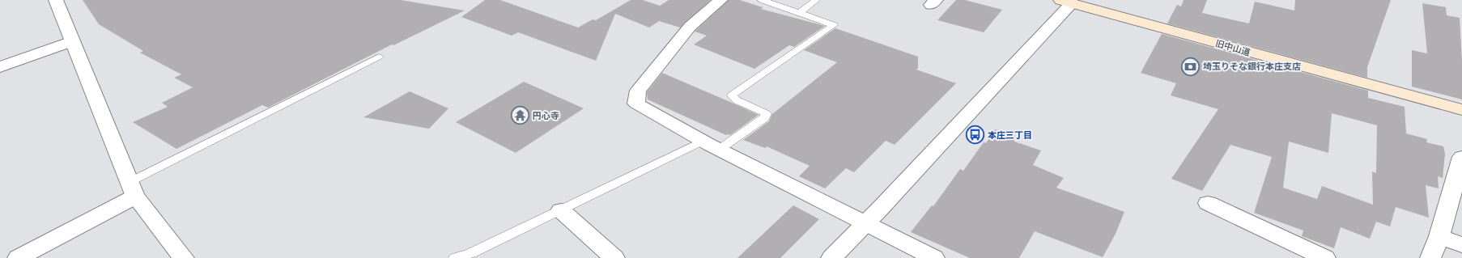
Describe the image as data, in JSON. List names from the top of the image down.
{
  "streets": {
    "main road": ["旧中山道"]
  },
  "places": {
    "bank": ["埼玉りそな銀行本庄支店"],
    "temple": ["円心寺"],
    "bus stop": ["本庄三丁目"]
  }
}
